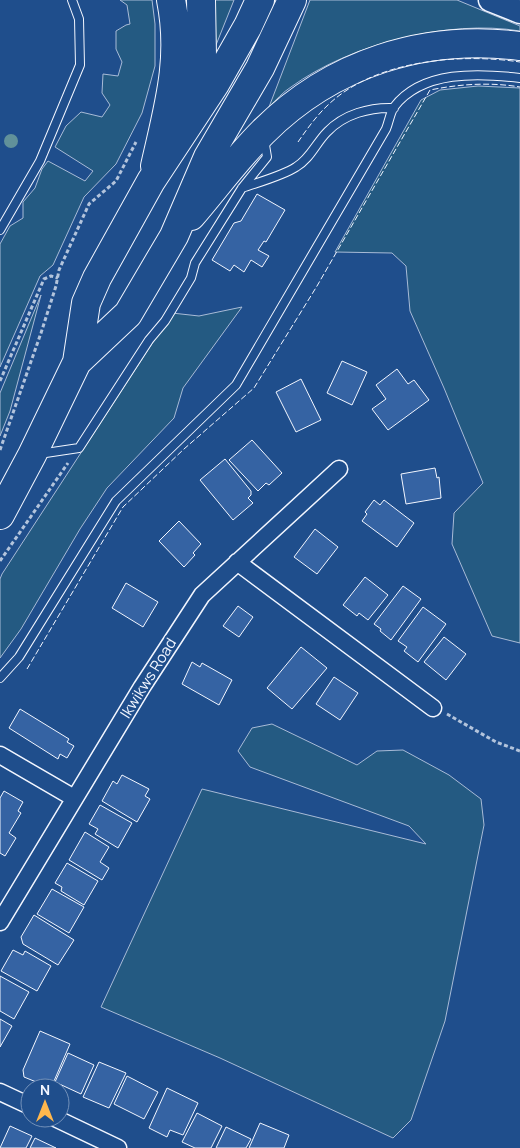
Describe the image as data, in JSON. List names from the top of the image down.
{
  "streets": {
    "street": ["Ikwikws Road"]
  },
  "north": "top"
}
